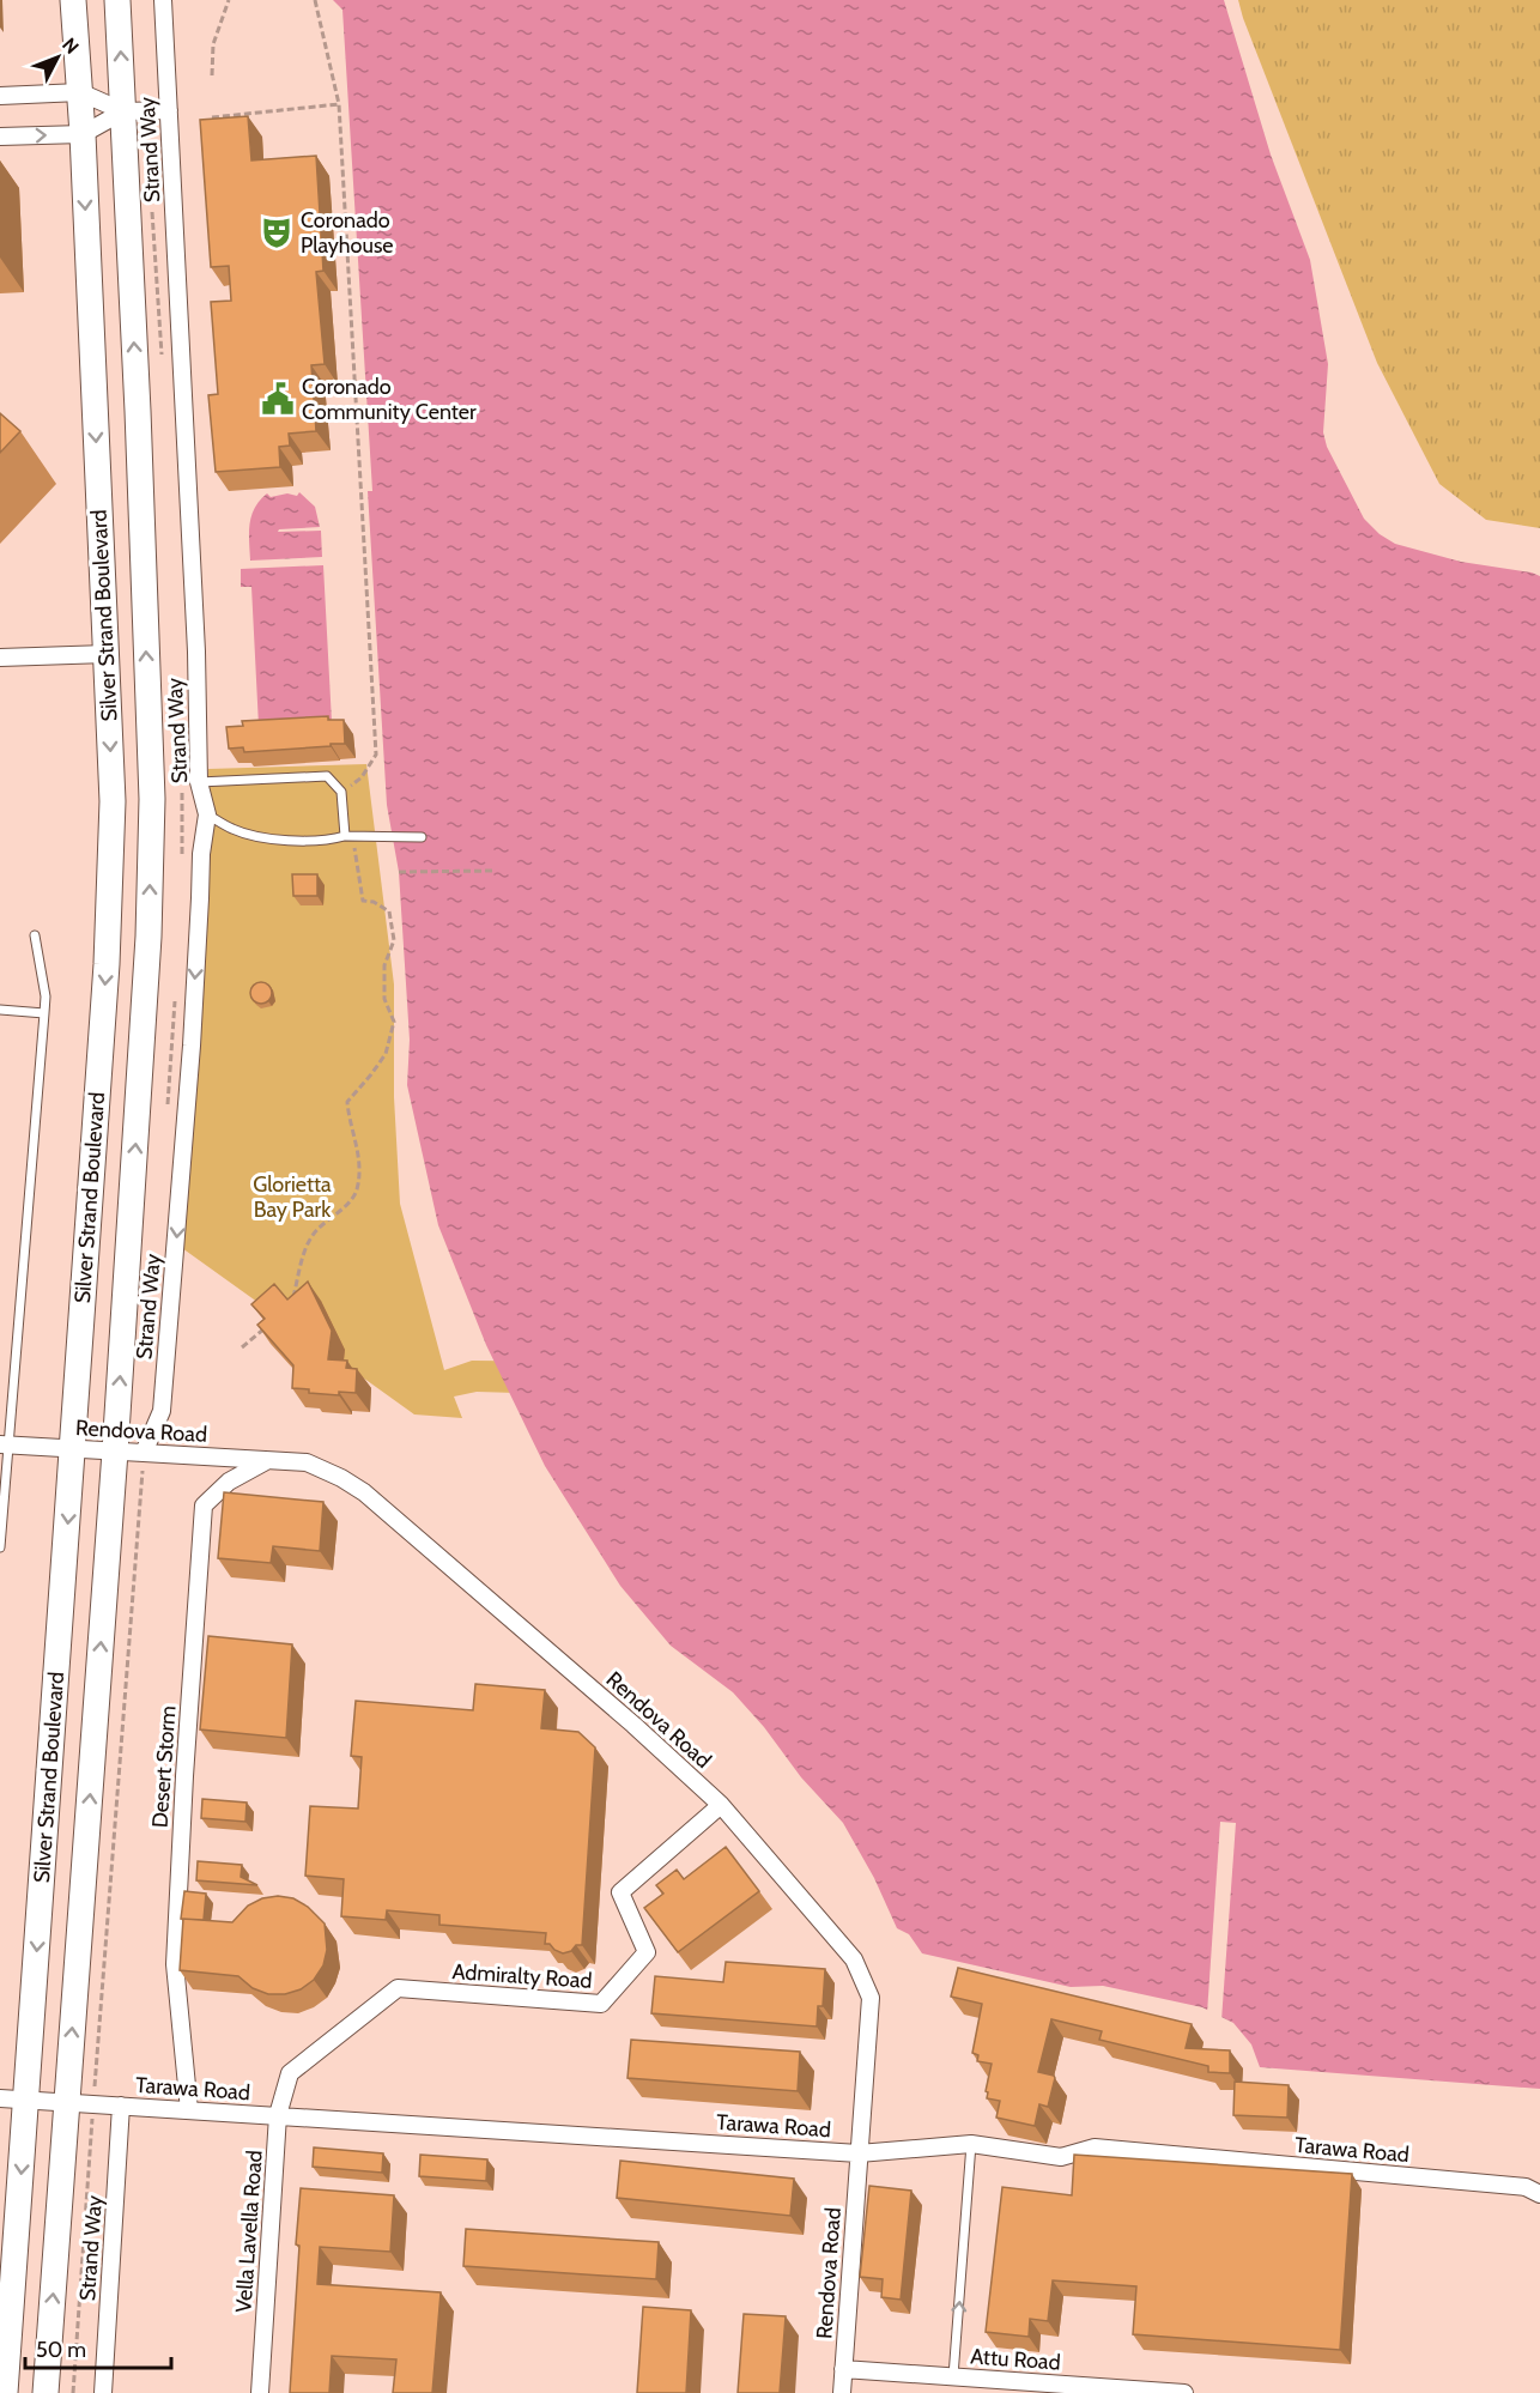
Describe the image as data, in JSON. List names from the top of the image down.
{
  "streets": {
    "highway": ["Silver Strand Boulevard"],
    "street": [
      "Strand Way",
      "Rendova Road",
      "Desert Storm",
      "Admiralty Road",
      "Tarawa Road",
      "Vella Lavella Road",
      "Attu Road"
    ]
  },
  "crossings": [
    ["Strand Way", "Rendova Road"],
    ["Strand Way", "Tarawa Road"],
    ["Silver Strand Boulevard", "Rendova Road"],
    ["Silver Strand Boulevard", "Tarawa Road"],
    ["Rendova Road", "Desert Storm"],
    ["Rendova Road", "Admiralty Road"],
    ["Rendova Road", "Tarawa Road"],
    ["Rendova Road", "Attu Road"],
    ["Desert Storm", "Tarawa Road"],
    ["Admiralty Road", "Tarawa Road"],
    ["Admiralty Road", "Vella Lavella Road"],
    ["Tarawa Road", "Vella Lavella Road"]
  ],
  "one_way": ["Strand Way"],
  "parks": ["Glorietta Bay Park"],
  "places": {
    "theatre": ["Coronado Playhouse"],
    "public building": ["Coronado Community Center"]
  },
  "scale_bar": "50 m",
  "north": "top right"
}
